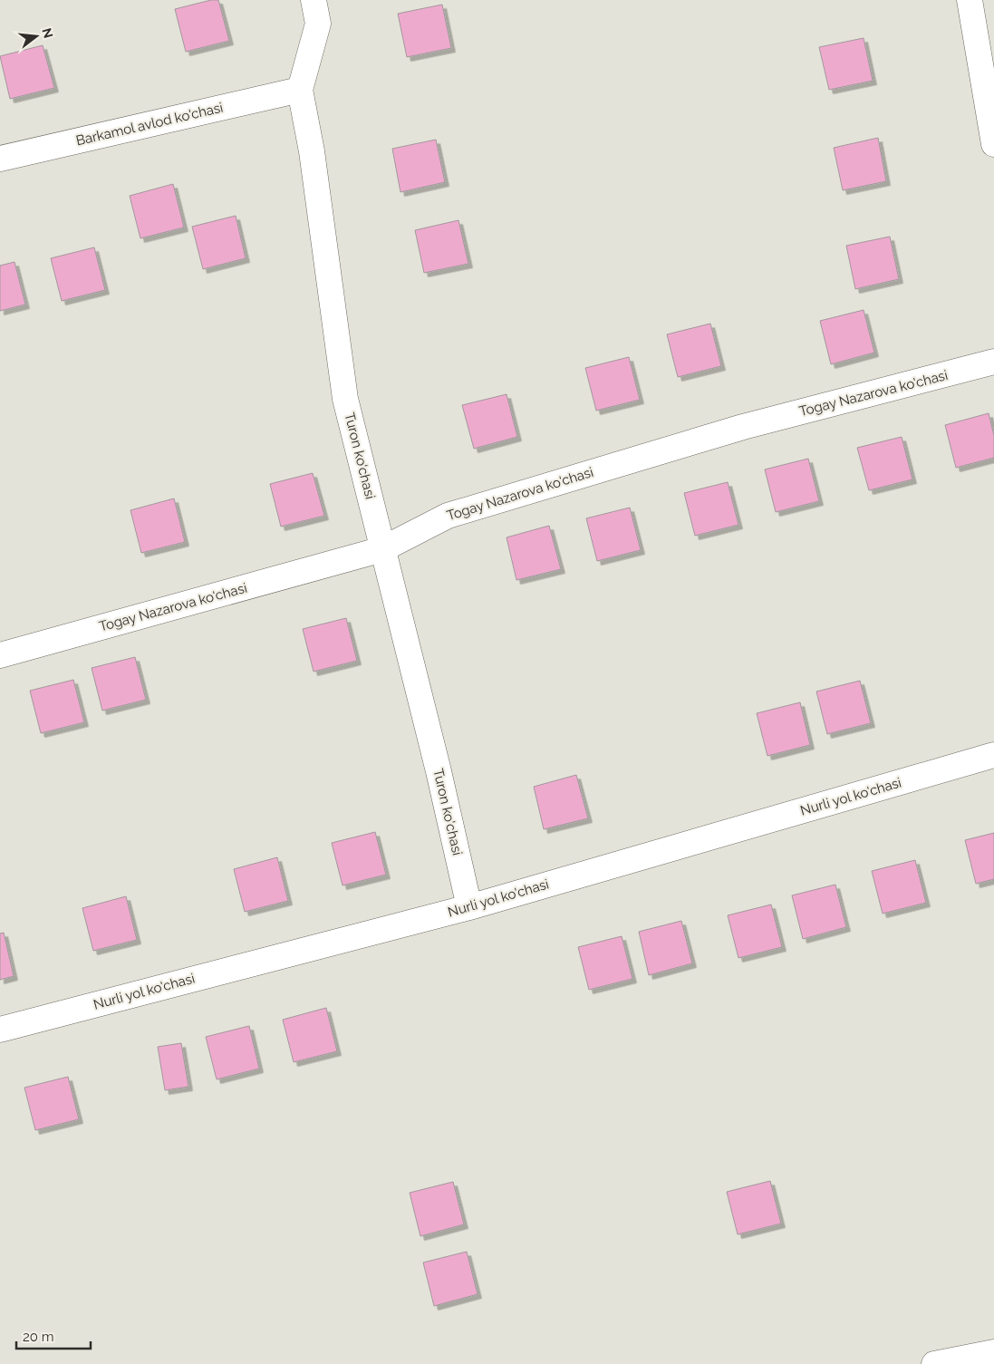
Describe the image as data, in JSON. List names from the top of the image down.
{
  "streets": {
    "street": [
      "Barkamol avlod ko'chasi",
      "Togay Nazarova ko'chasi",
      "Turon ko'chasi",
      "Nurli yol ko'chasi"
    ]
  },
  "crossings": [
    ["Barkamol avlod ko'chasi", "Turon ko'chasi"],
    ["Togay Nazarova ko'chasi", "Turon ko'chasi"],
    ["Turon ko'chasi", "Nurli yol ko'chasi"]
  ],
  "scale_bar": "20 m",
  "north": "right"
}
